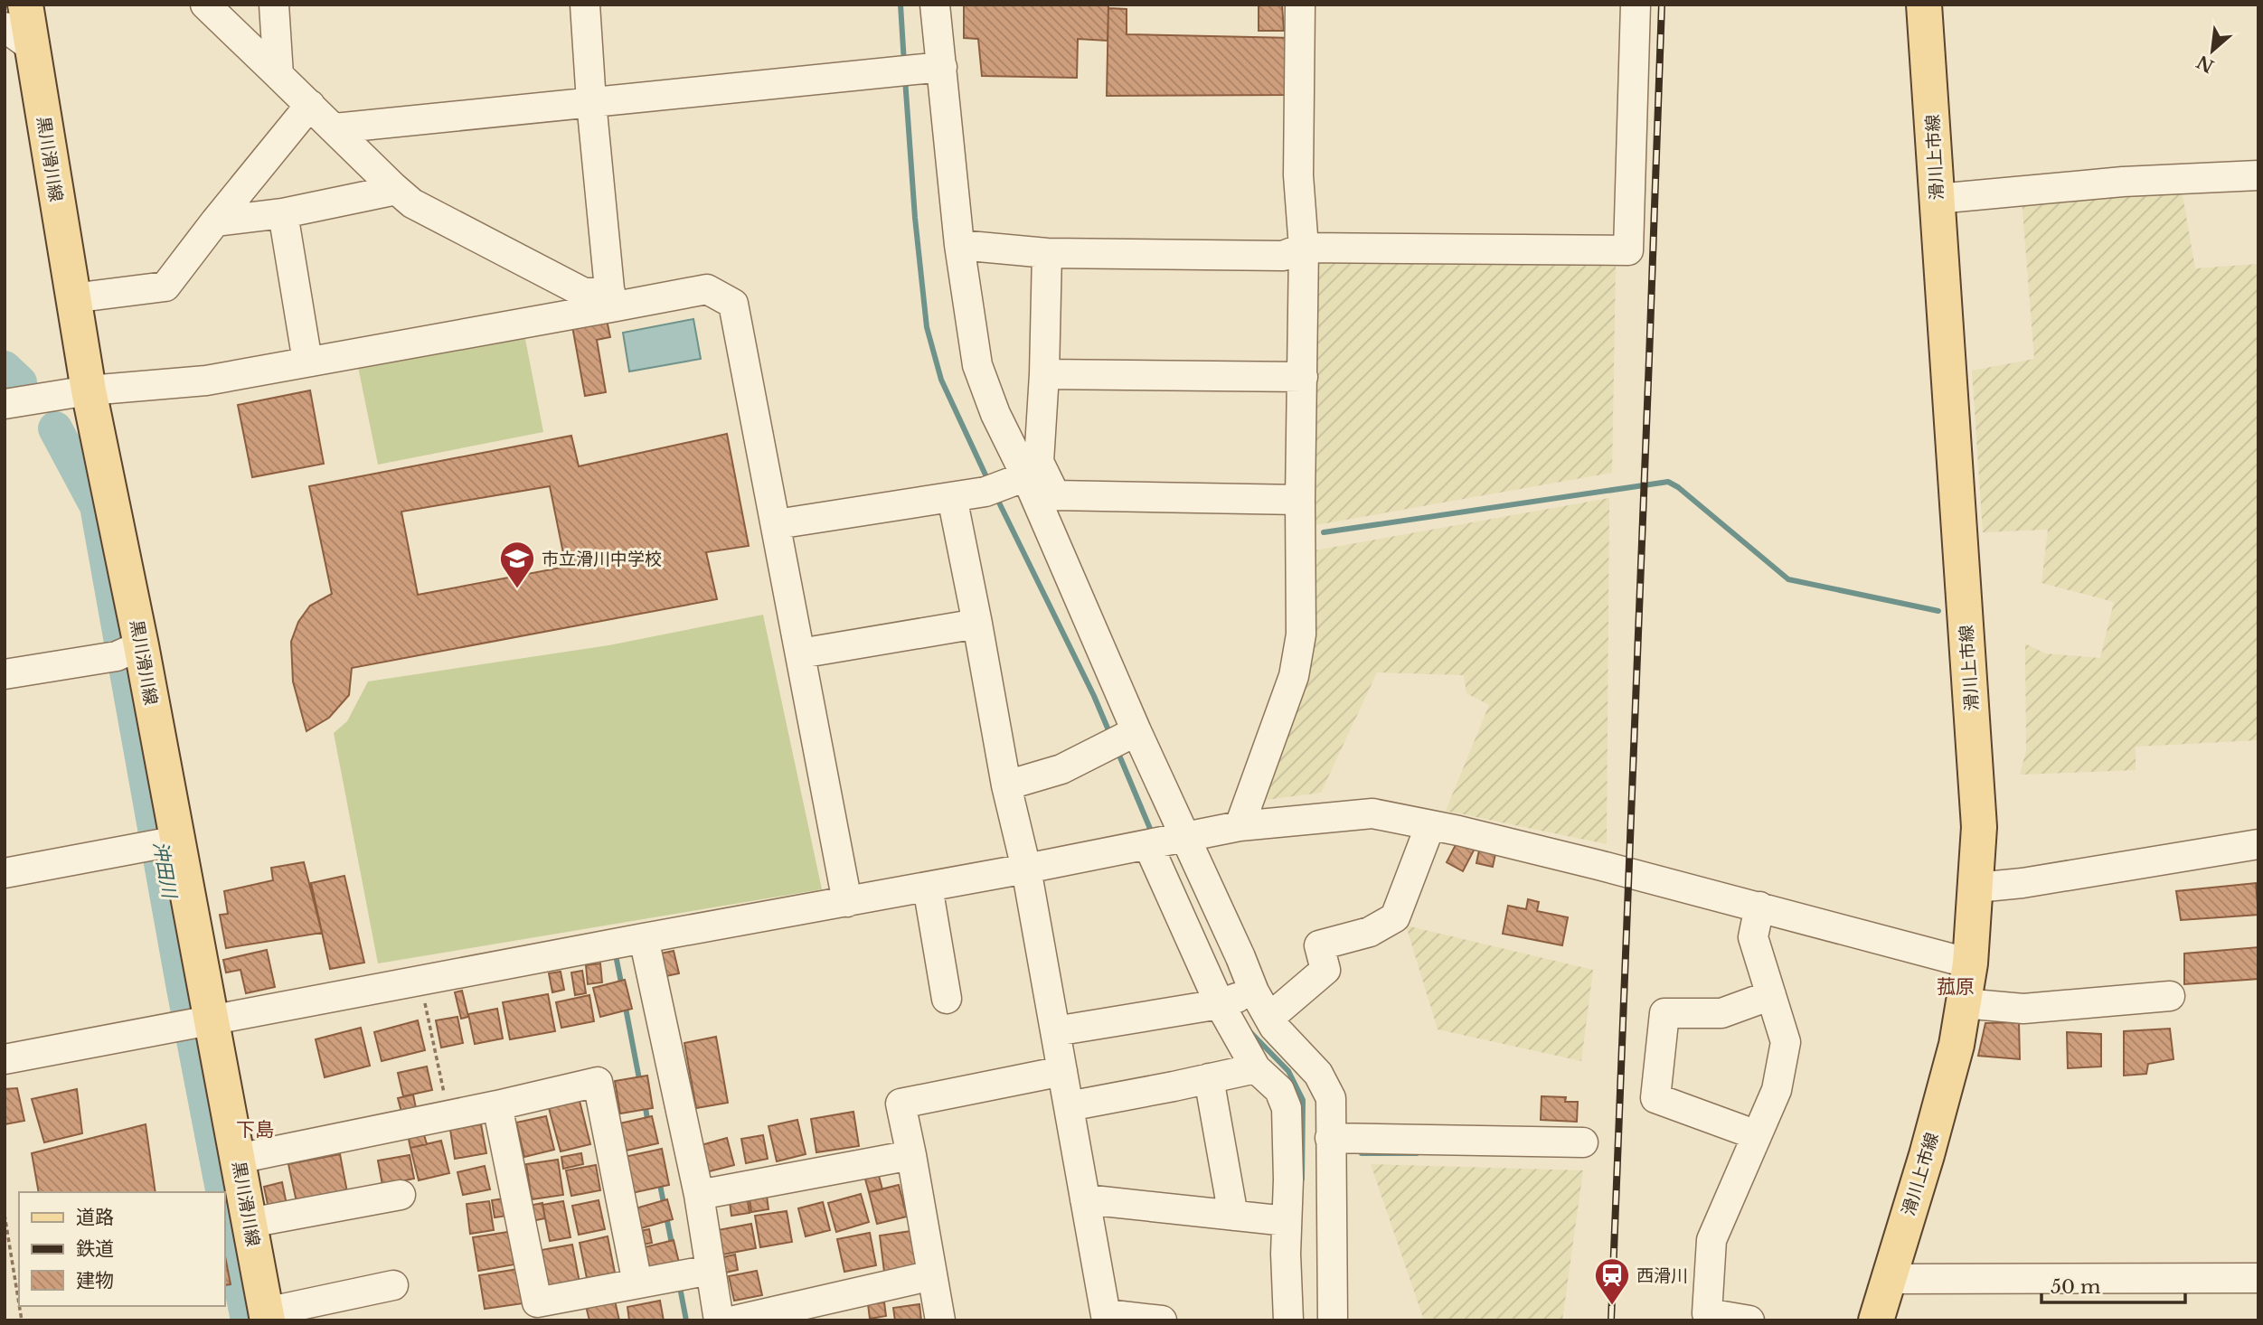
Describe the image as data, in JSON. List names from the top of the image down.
{
  "streets": {
    "main road": ["滑川上市線", "黒川滑川線"]
  },
  "districts": ["菰原", "下島"],
  "water": ["沖田川"],
  "places": {
    "school or university": ["市立滑川中学校"],
    "station": ["西滑川"]
  },
  "legend": ["道路", "鉄道", "建物"],
  "scale_bar": "50 m",
  "north": "bottom left"
}
